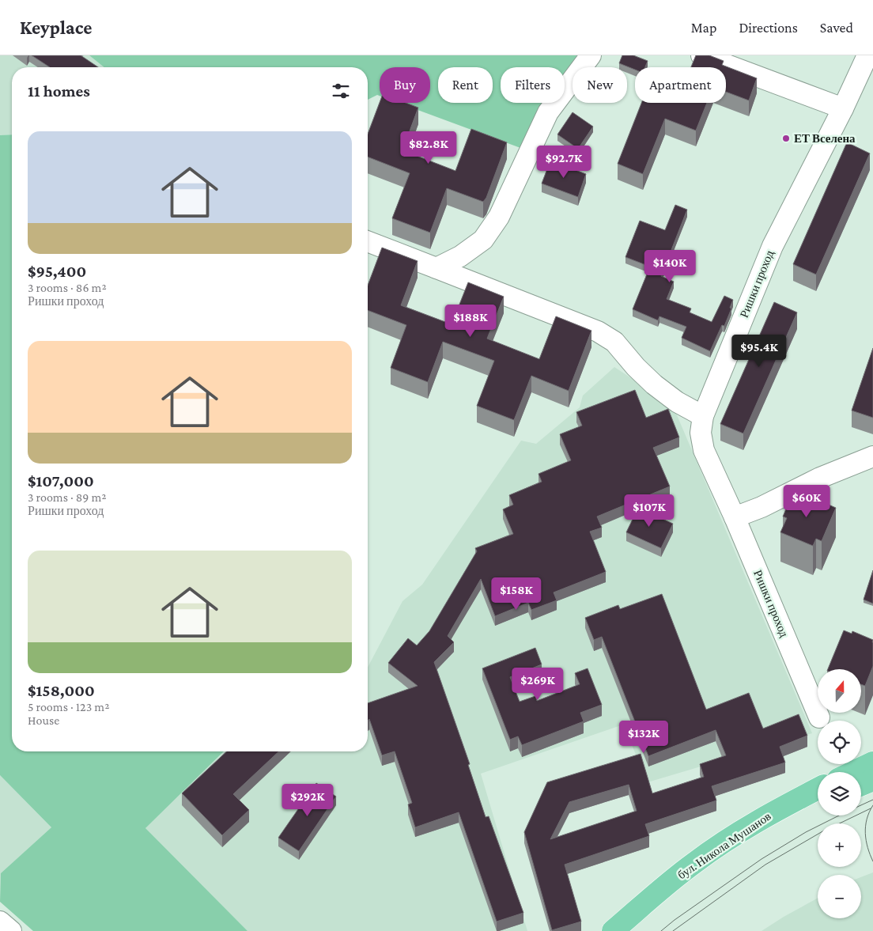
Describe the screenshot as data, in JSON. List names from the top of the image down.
{
  "streets": {
    "main road": ["бул. Никола Мушанов"],
    "street": ["Ришки проход"]
  },
  "places": ["ЕТ Вселена"],
  "north": "top",
  "page": {
    "header": "Keyplace",
    "nav": ["Map", "Directions", "Saved"],
    "chip": [
      "Buy",
      "Rent",
      "Filters",
      "New",
      "Apartment"
    ],
    "heading": "11 homes",
    "list": [
      {
        "name": "$95,400",
        "note": "3 rooms · 86 m² · Ришки проход"
      },
      {
        "name": "$107,000",
        "note": "3 rooms · 89 m² · Ришки проход"
      },
      {
        "name": "$158,000",
        "note": "5 rooms · 123 m² · House"
      }
    ],
    "price": [
      "$82.8K",
      "$92.7K",
      "$140K",
      "$188K",
      "$95.4K",
      "$60K",
      "$107K",
      "$158K",
      "$269K",
      "$132K",
      "$292K"
    ],
    "map_buttons": ["+", "−"]
  }
}
